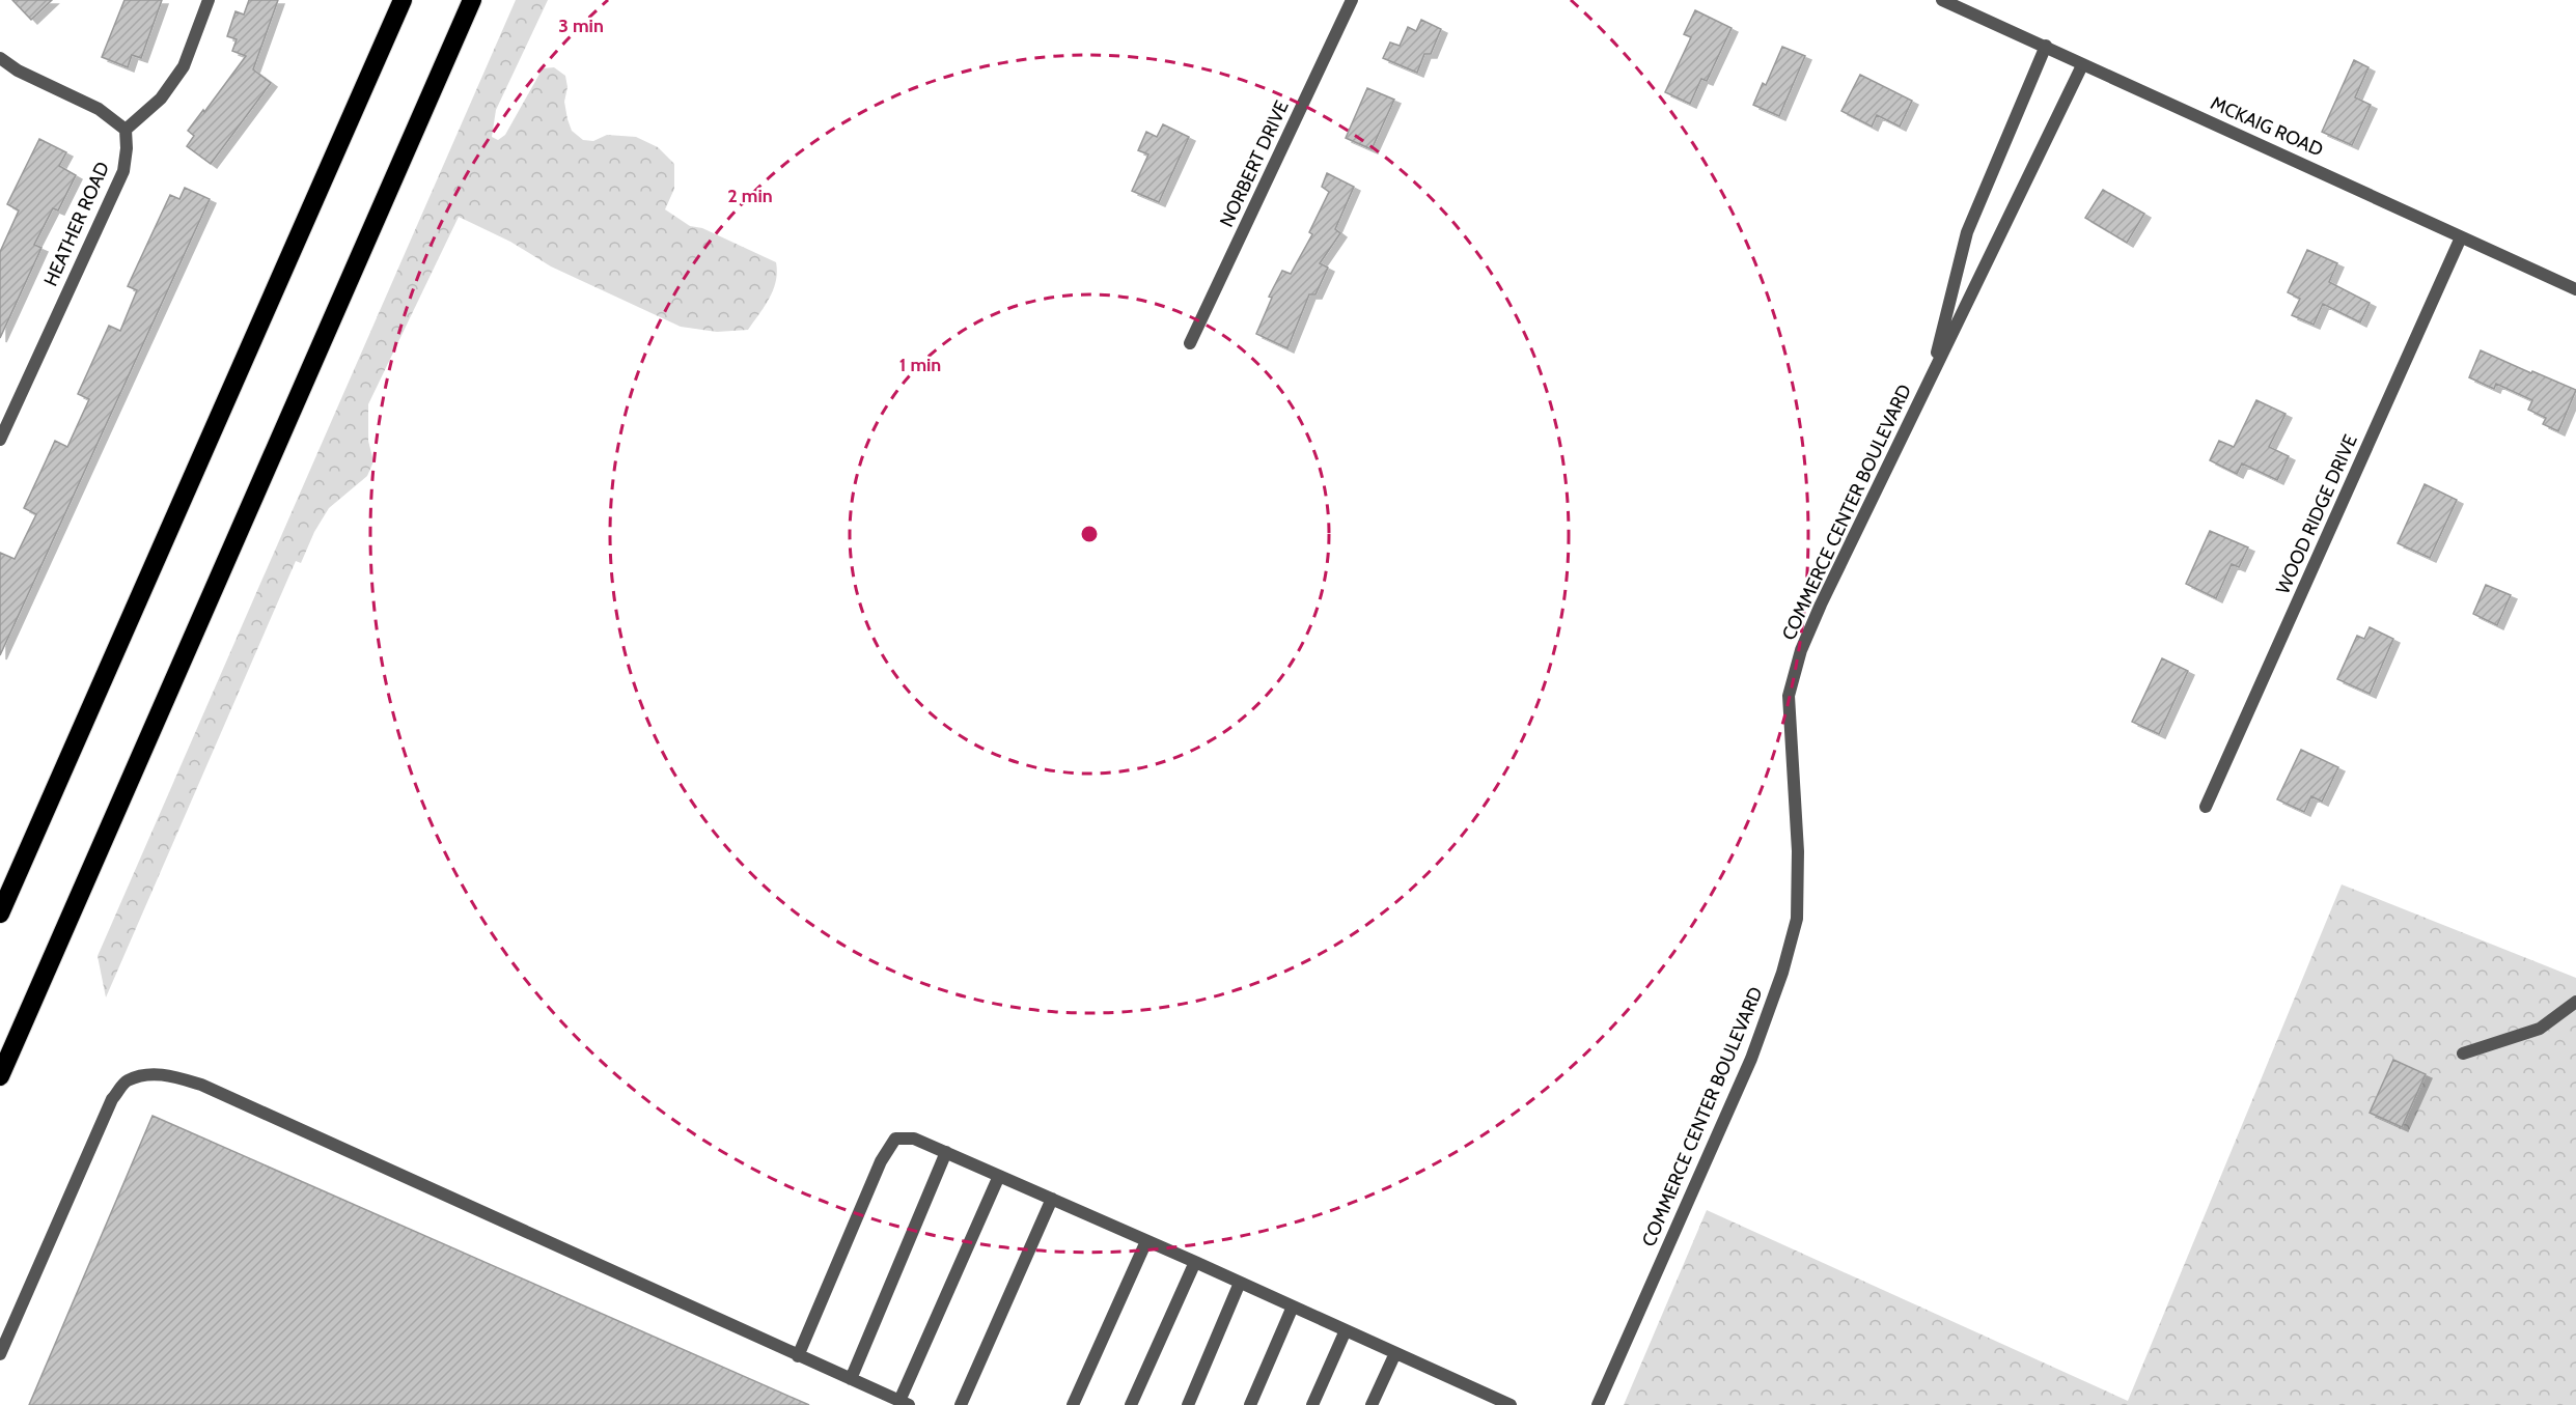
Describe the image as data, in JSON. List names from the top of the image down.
{
  "streets": {
    "street": [
      "MCKAIG ROAD",
      "NORBERT DRIVE",
      "HEATHER ROAD",
      "COMMERCE CENTER BOULEVARD",
      "WOOD RIDGE DRIVE"
    ]
  },
  "crossings": [
    ["MCKAIG ROAD", "COMMERCE CENTER BOULEVARD"],
    ["MCKAIG ROAD", "WOOD RIDGE DRIVE"]
  ],
  "rings": ["3 min", "2 min", "1 min"]
}
